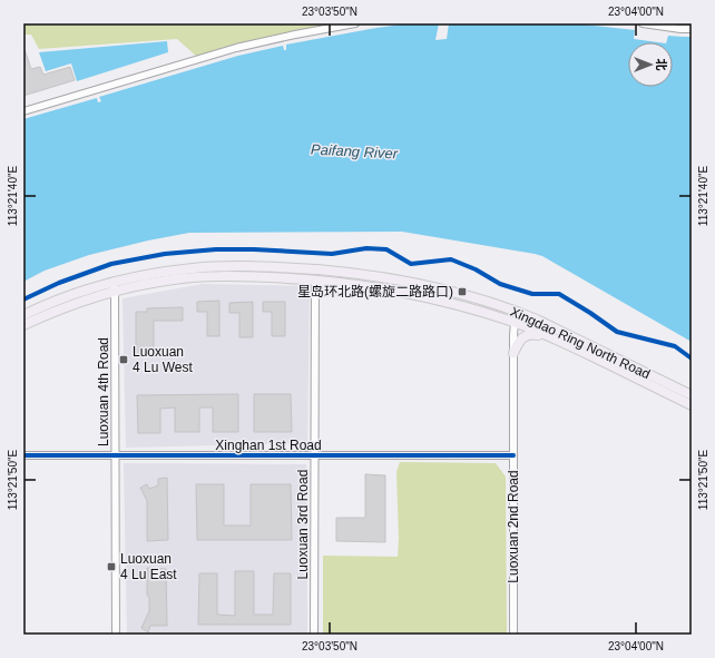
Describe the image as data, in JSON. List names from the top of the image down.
{
  "streets": {
    "main road": ["Xingdao Ring North Road"],
    "street": [
      "Luoxuan 4th Road",
      "Xinghan 1st Road",
      "Luoxuan 3rd Road",
      "Luoxuan 2nd Road"
    ]
  },
  "crossings": [
    ["Xingdao Ring North Road", "Luoxuan 4th Road"],
    ["Xingdao Ring North Road", "Luoxuan 3rd Road"],
    ["Xingdao Ring North Road", "Luoxuan 2nd Road"],
    ["Luoxuan 4th Road", "Xinghan 1st Road"],
    ["Xinghan 1st Road", "Luoxuan 3rd Road"],
    ["Xinghan 1st Road", "Luoxuan 2nd Road"]
  ],
  "water": ["Paifang River"],
  "places": {
    "transit": ["星岛环北路(螺旋二路路口)", "Luoxuan 4 Lu West", "Luoxuan 4 Lu East"]
  },
  "north": "right",
  "coordinates": [
    "23°03'50\"N",
    "23°04'00\"N",
    "113°21'40\"E",
    "113°21'50\"E"
  ]
}
